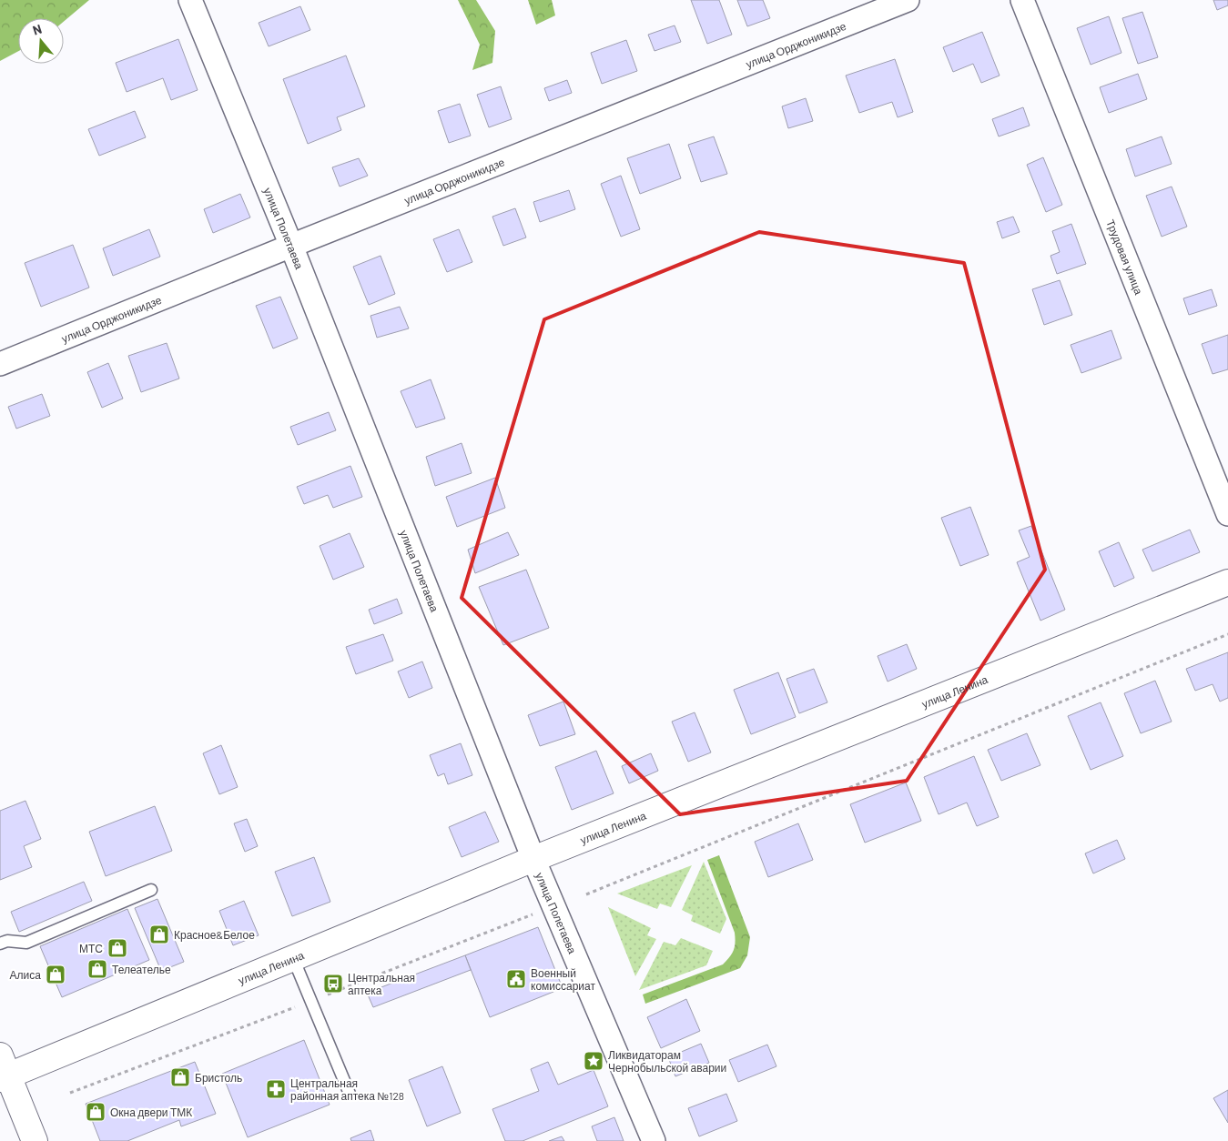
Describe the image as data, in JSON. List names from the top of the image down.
{
  "streets": {
    "street": [
      "улица Орджоникидзе",
      "улица Полетаева",
      "Трудовая улица",
      "улица Ленина"
    ]
  },
  "crossings": [
    ["улица Орджоникидзе", "улица Полетаева"],
    ["улица Полетаева", "улица Ленина"]
  ],
  "places": {
    "shop": [
      "Красное&Белое",
      "МТС",
      "Телеателье",
      "Алиса",
      "Бристоль",
      "Окна двери ТМК"
    ],
    "public building": ["Военный комиссариат"],
    "bus stop": ["Центральная аптека"],
    "place": ["Ликвидаторам Чернобыльской аварии"],
    "pharmacy": ["Центральная районная аптека №128"]
  },
  "north": "top"
}
